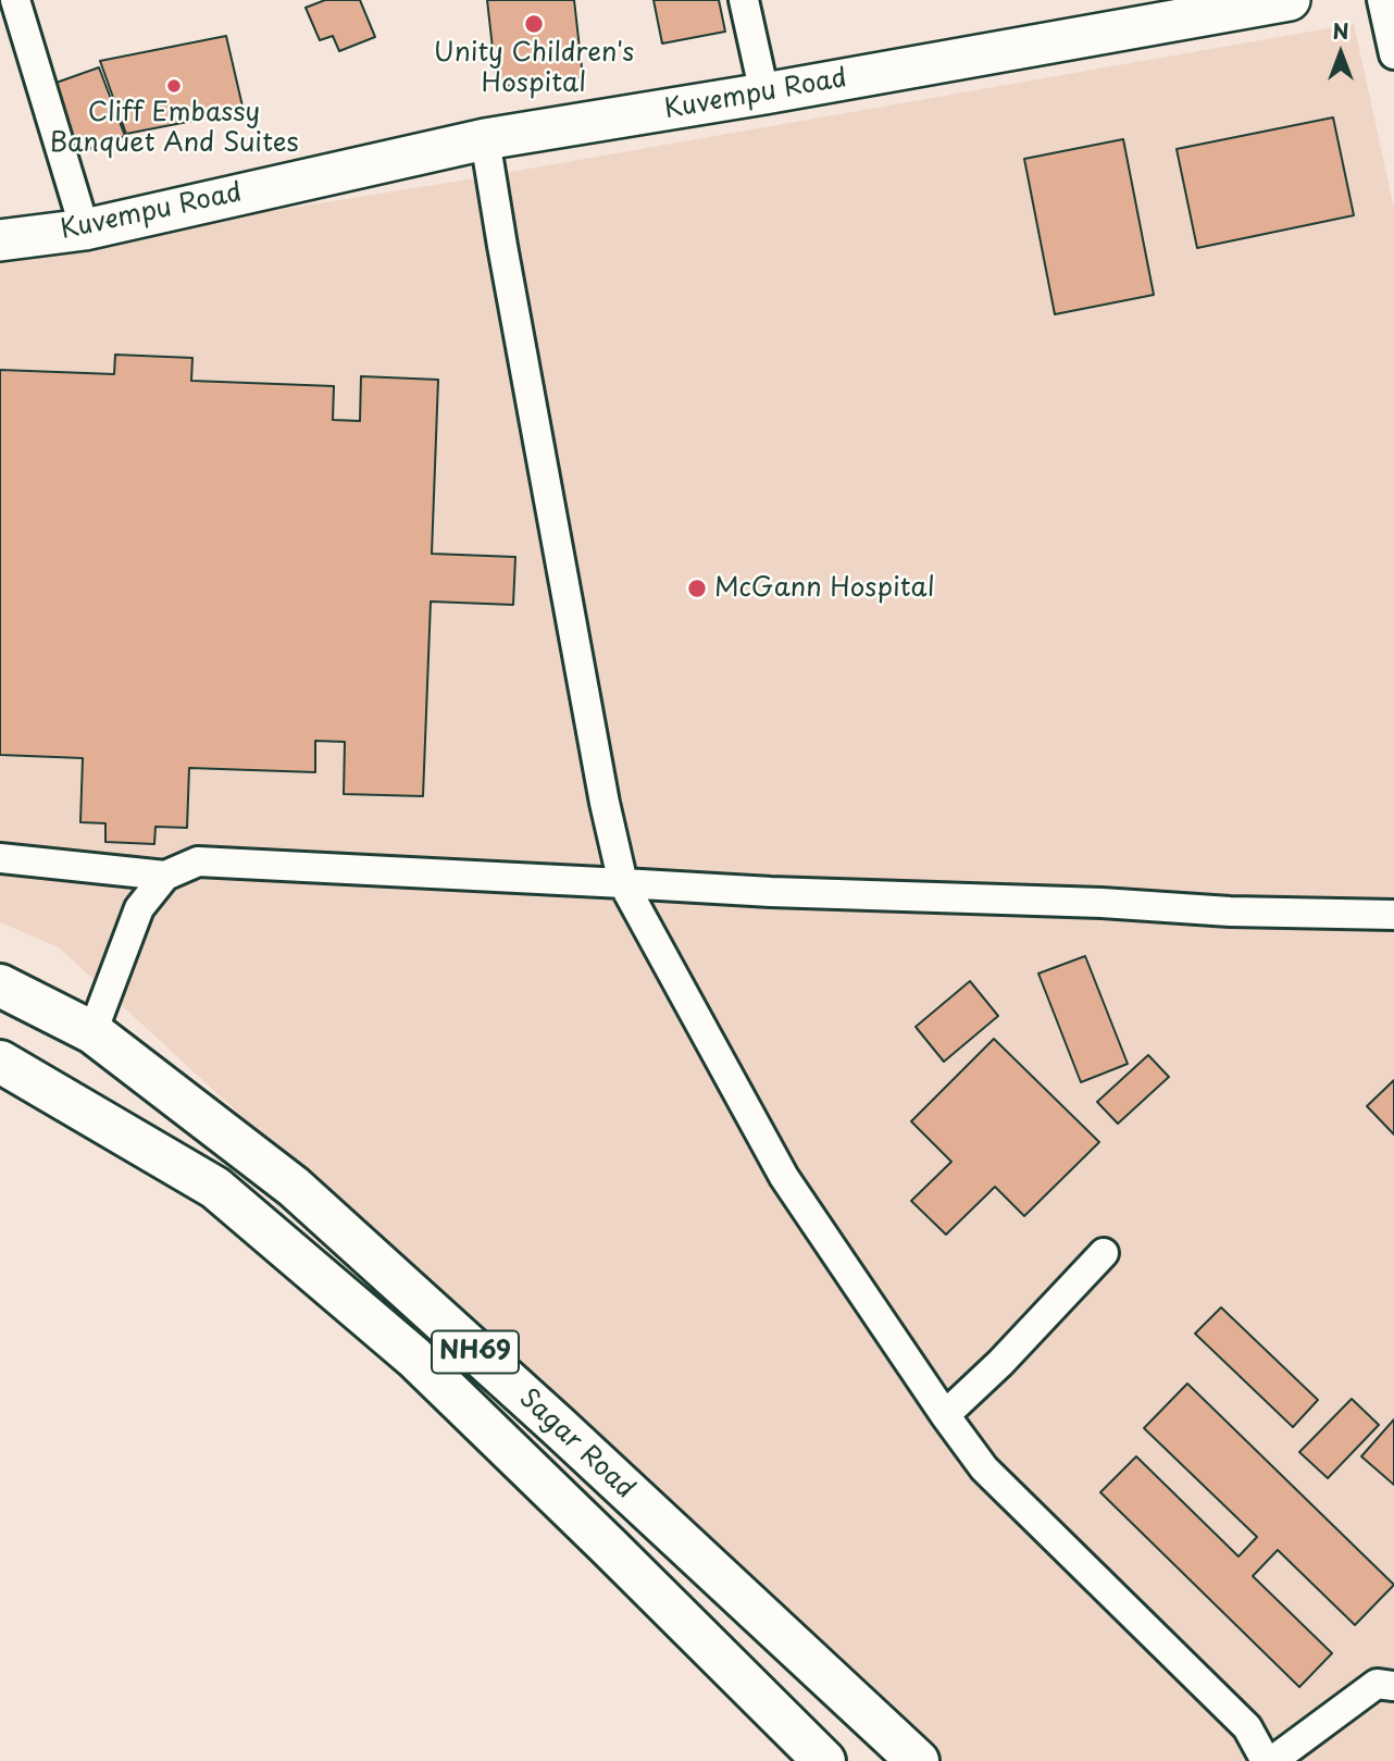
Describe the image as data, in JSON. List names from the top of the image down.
{
  "streets": {
    "highway": ["NH69", "Sagar Road"],
    "main road": ["Kuvempu Road"]
  },
  "places": ["Unity Children's Hospital", "Cliff Embassy Banquet And Suites", "McGann Hospital"],
  "north": "top"
}
